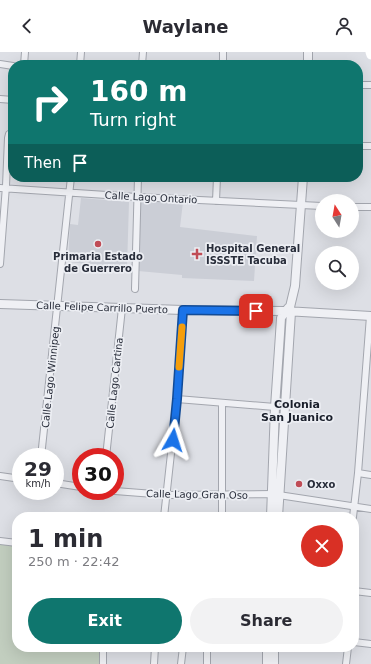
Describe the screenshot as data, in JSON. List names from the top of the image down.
{
  "streets": {
    "street": [
      "Calle Lago Ontario",
      "Calle Felipe Carrillo Puerto",
      "Calle Lago Winnipeg",
      "Calle Lago Cartina",
      "Calle Lago Gran Oso"
    ]
  },
  "crossings": [
    ["Calle Lago Ontario", "Calle Lago Winnipeg"],
    ["Calle Felipe Carrillo Puerto", "Calle Lago Winnipeg"],
    ["Calle Felipe Carrillo Puerto", "Calle Lago Cartina"]
  ],
  "districts": ["Colonia San Juanico"],
  "places": {
    "other": ["Primaria Estado de Guerrero", "Oxxo"],
    "health": ["Hospital General ISSSTE Tacuba"]
  },
  "north": "top",
  "page": {
    "header": "Waylane",
    "turn": ["160 m", "Turn right"],
    "then": "Then",
    "speed": "29 km/h",
    "limit": "30",
    "heading": ["1 min", "250 m · 22:42"],
    "buttons": ["Exit", "Share"]
  }
}
